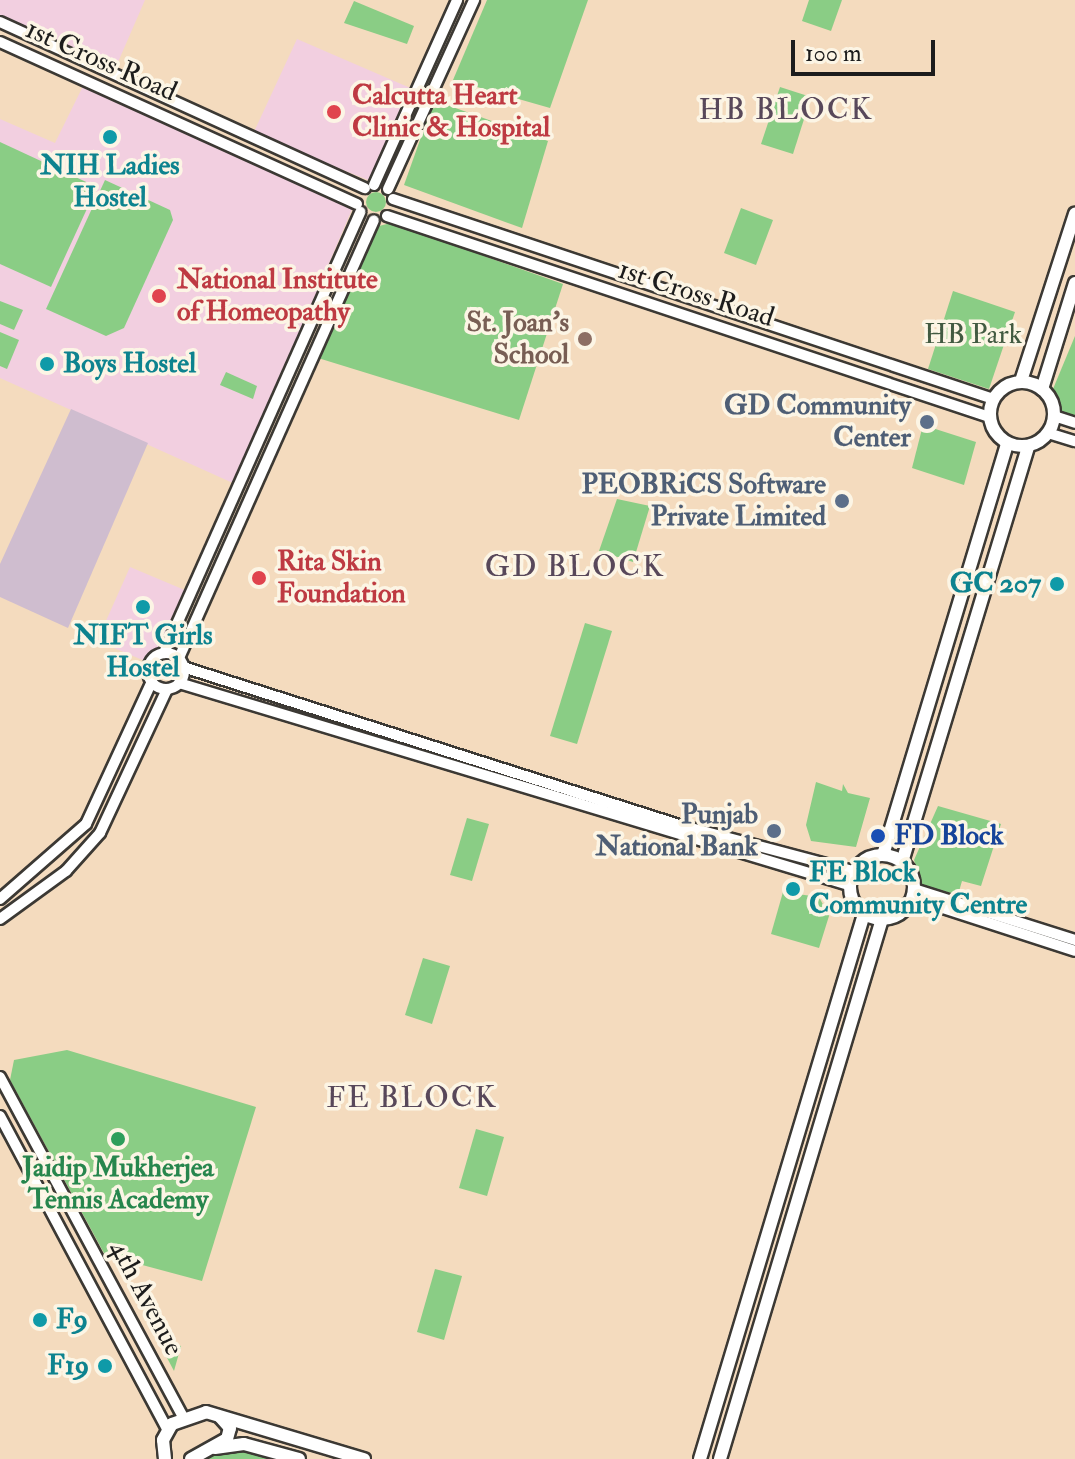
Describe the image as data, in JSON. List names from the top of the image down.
{
  "streets": {
    "street": ["1st Cross Road", "4th Avenue"]
  },
  "districts": ["HB BLOCK", "GD BLOCK", "FE BLOCK"],
  "parks": ["HB Park"],
  "places": [
    "Calcutta Heart Clinic & Hospital",
    "NIH Ladies Hostel",
    "National Institute of Homeopathy",
    "St. Joan's School",
    "Boys Hostel",
    "GD Community Center",
    "PEOBRiCS Software Private Limited",
    "Rita Skin Foundation",
    "GC 207",
    "NIFT Girls Hostel",
    "Punjab National Bank",
    "FD Block",
    "FE Block Community Centre",
    "Jaidip Mukherjea Tennis Academy",
    "F9",
    "F19"
  ],
  "scale_bar": "100 m"
}
